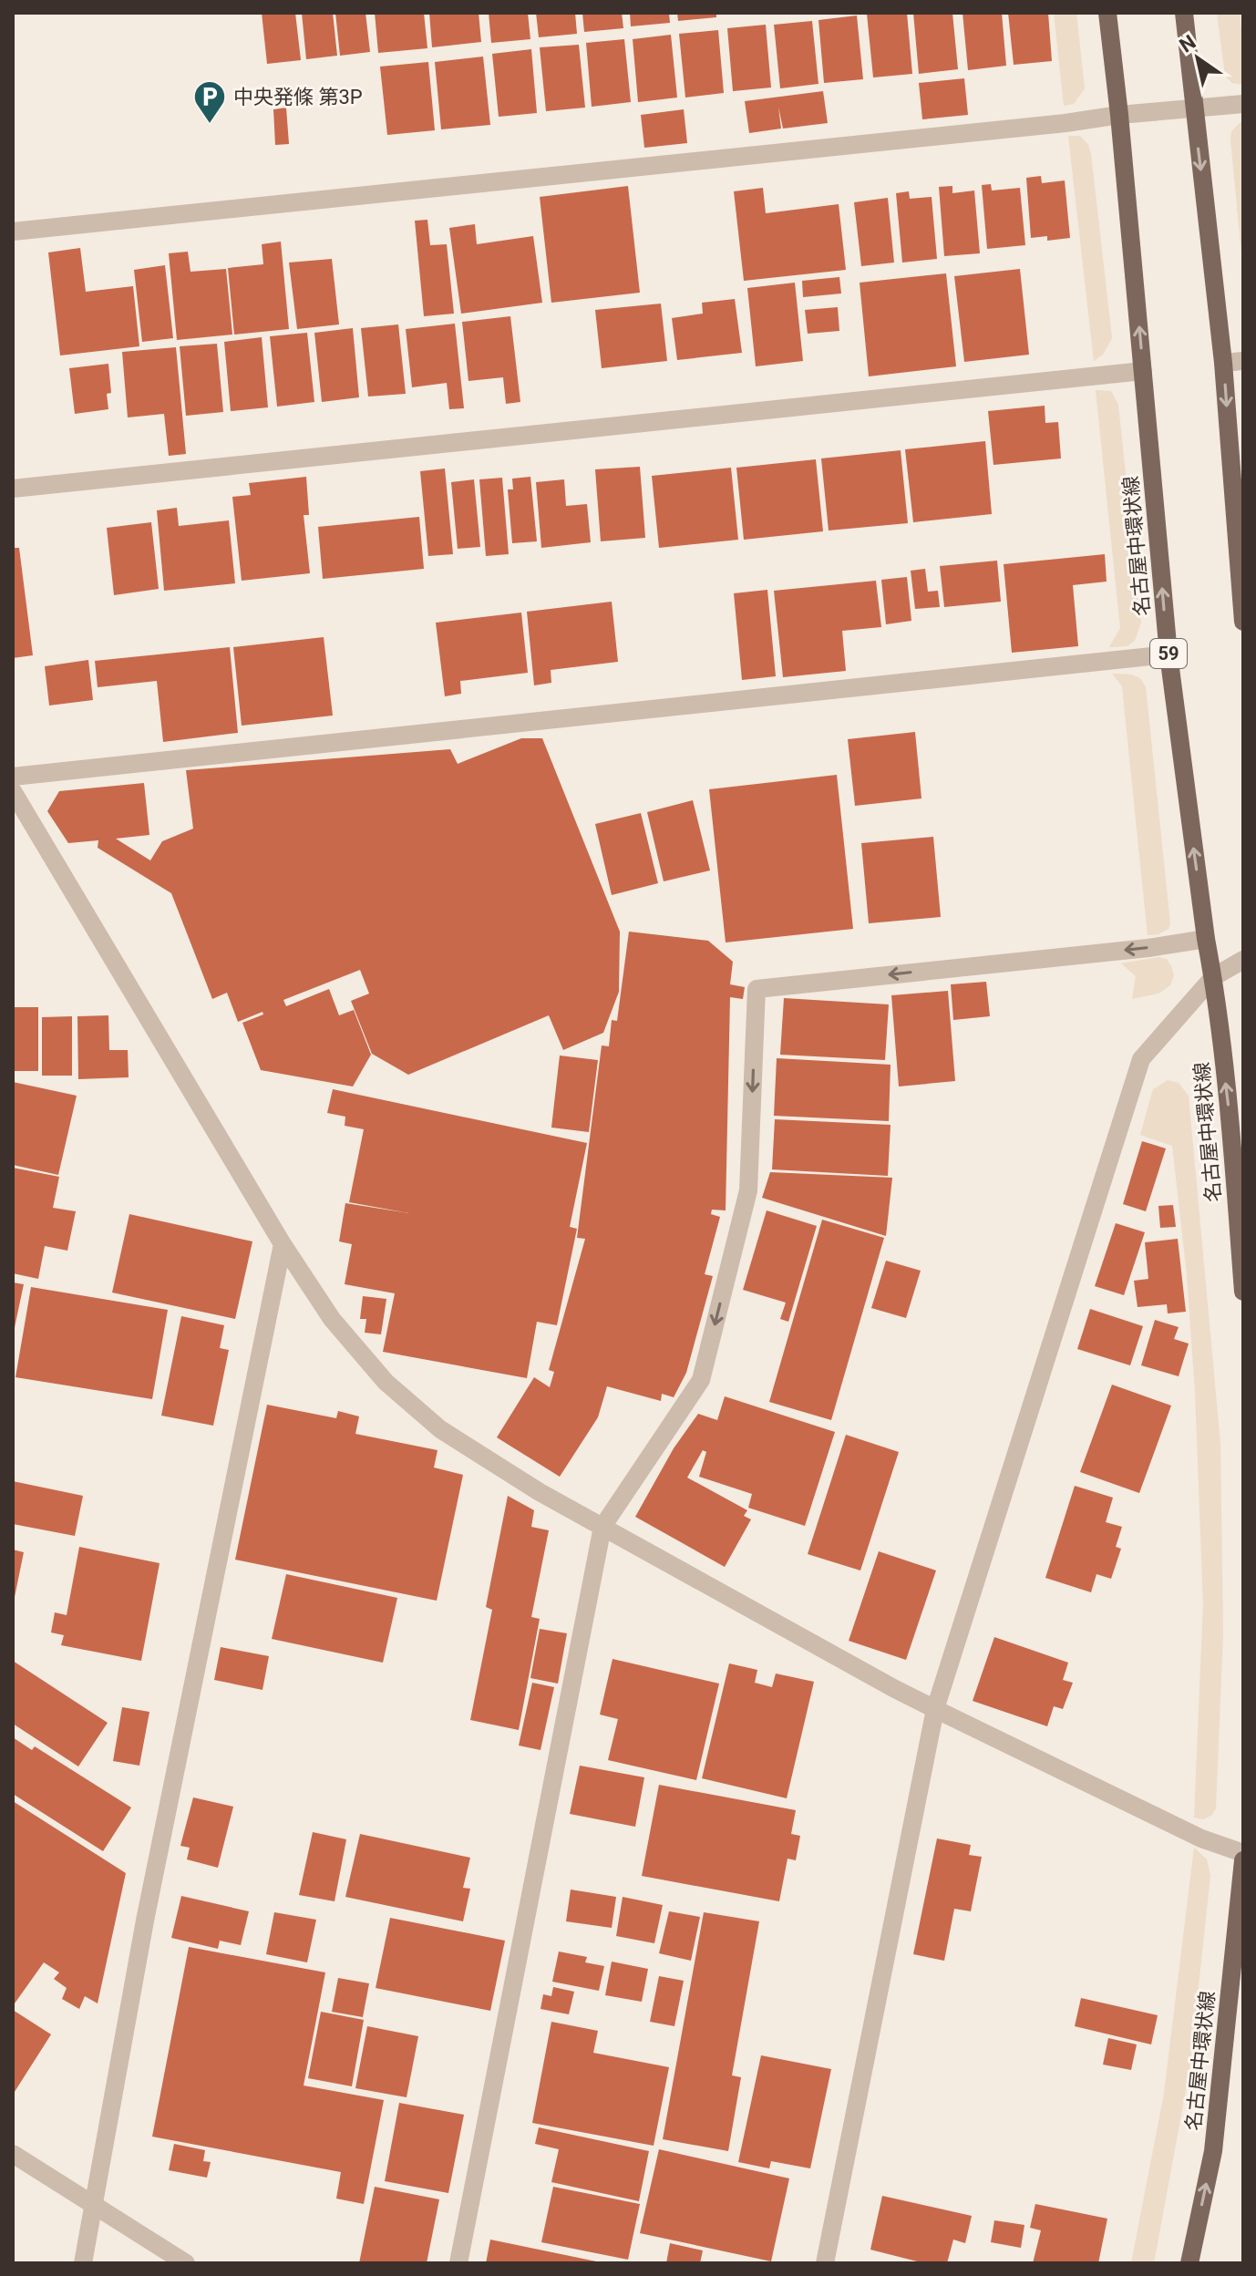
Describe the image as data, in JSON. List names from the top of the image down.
{
  "streets": {
    "main road": ["名古屋中環状線", "59"]
  },
  "places": {
    "parking": ["中央発條 第3P"]
  },
  "north": "top left"
}
